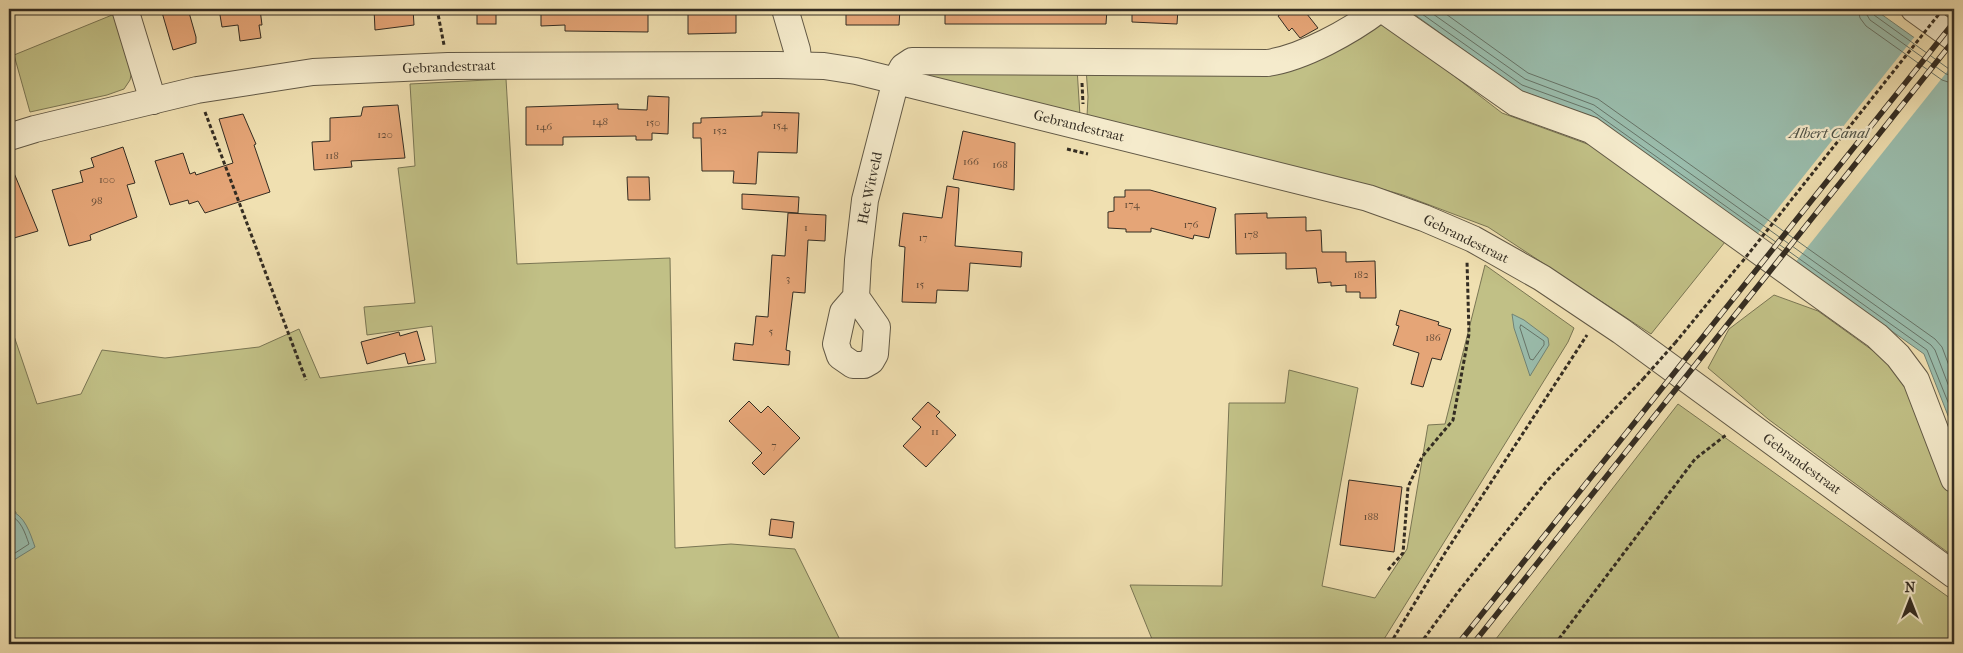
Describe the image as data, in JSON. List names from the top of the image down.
{
  "streets": {
    "street": ["Gebrandestraat", "Het Witveld"]
  },
  "crossings": [
    ["Gebrandestraat", "Het Witveld"]
  ],
  "water": ["Albert Canal"],
  "house_numbers": [
    "148",
    "150",
    "154",
    "146",
    "152",
    "120",
    "118",
    "166",
    "168",
    "100",
    "98",
    "174",
    "176",
    "1",
    "178",
    "17",
    "182",
    "3",
    "15",
    "5",
    "186",
    "11",
    "7",
    "188"
  ],
  "north": "top"
}
